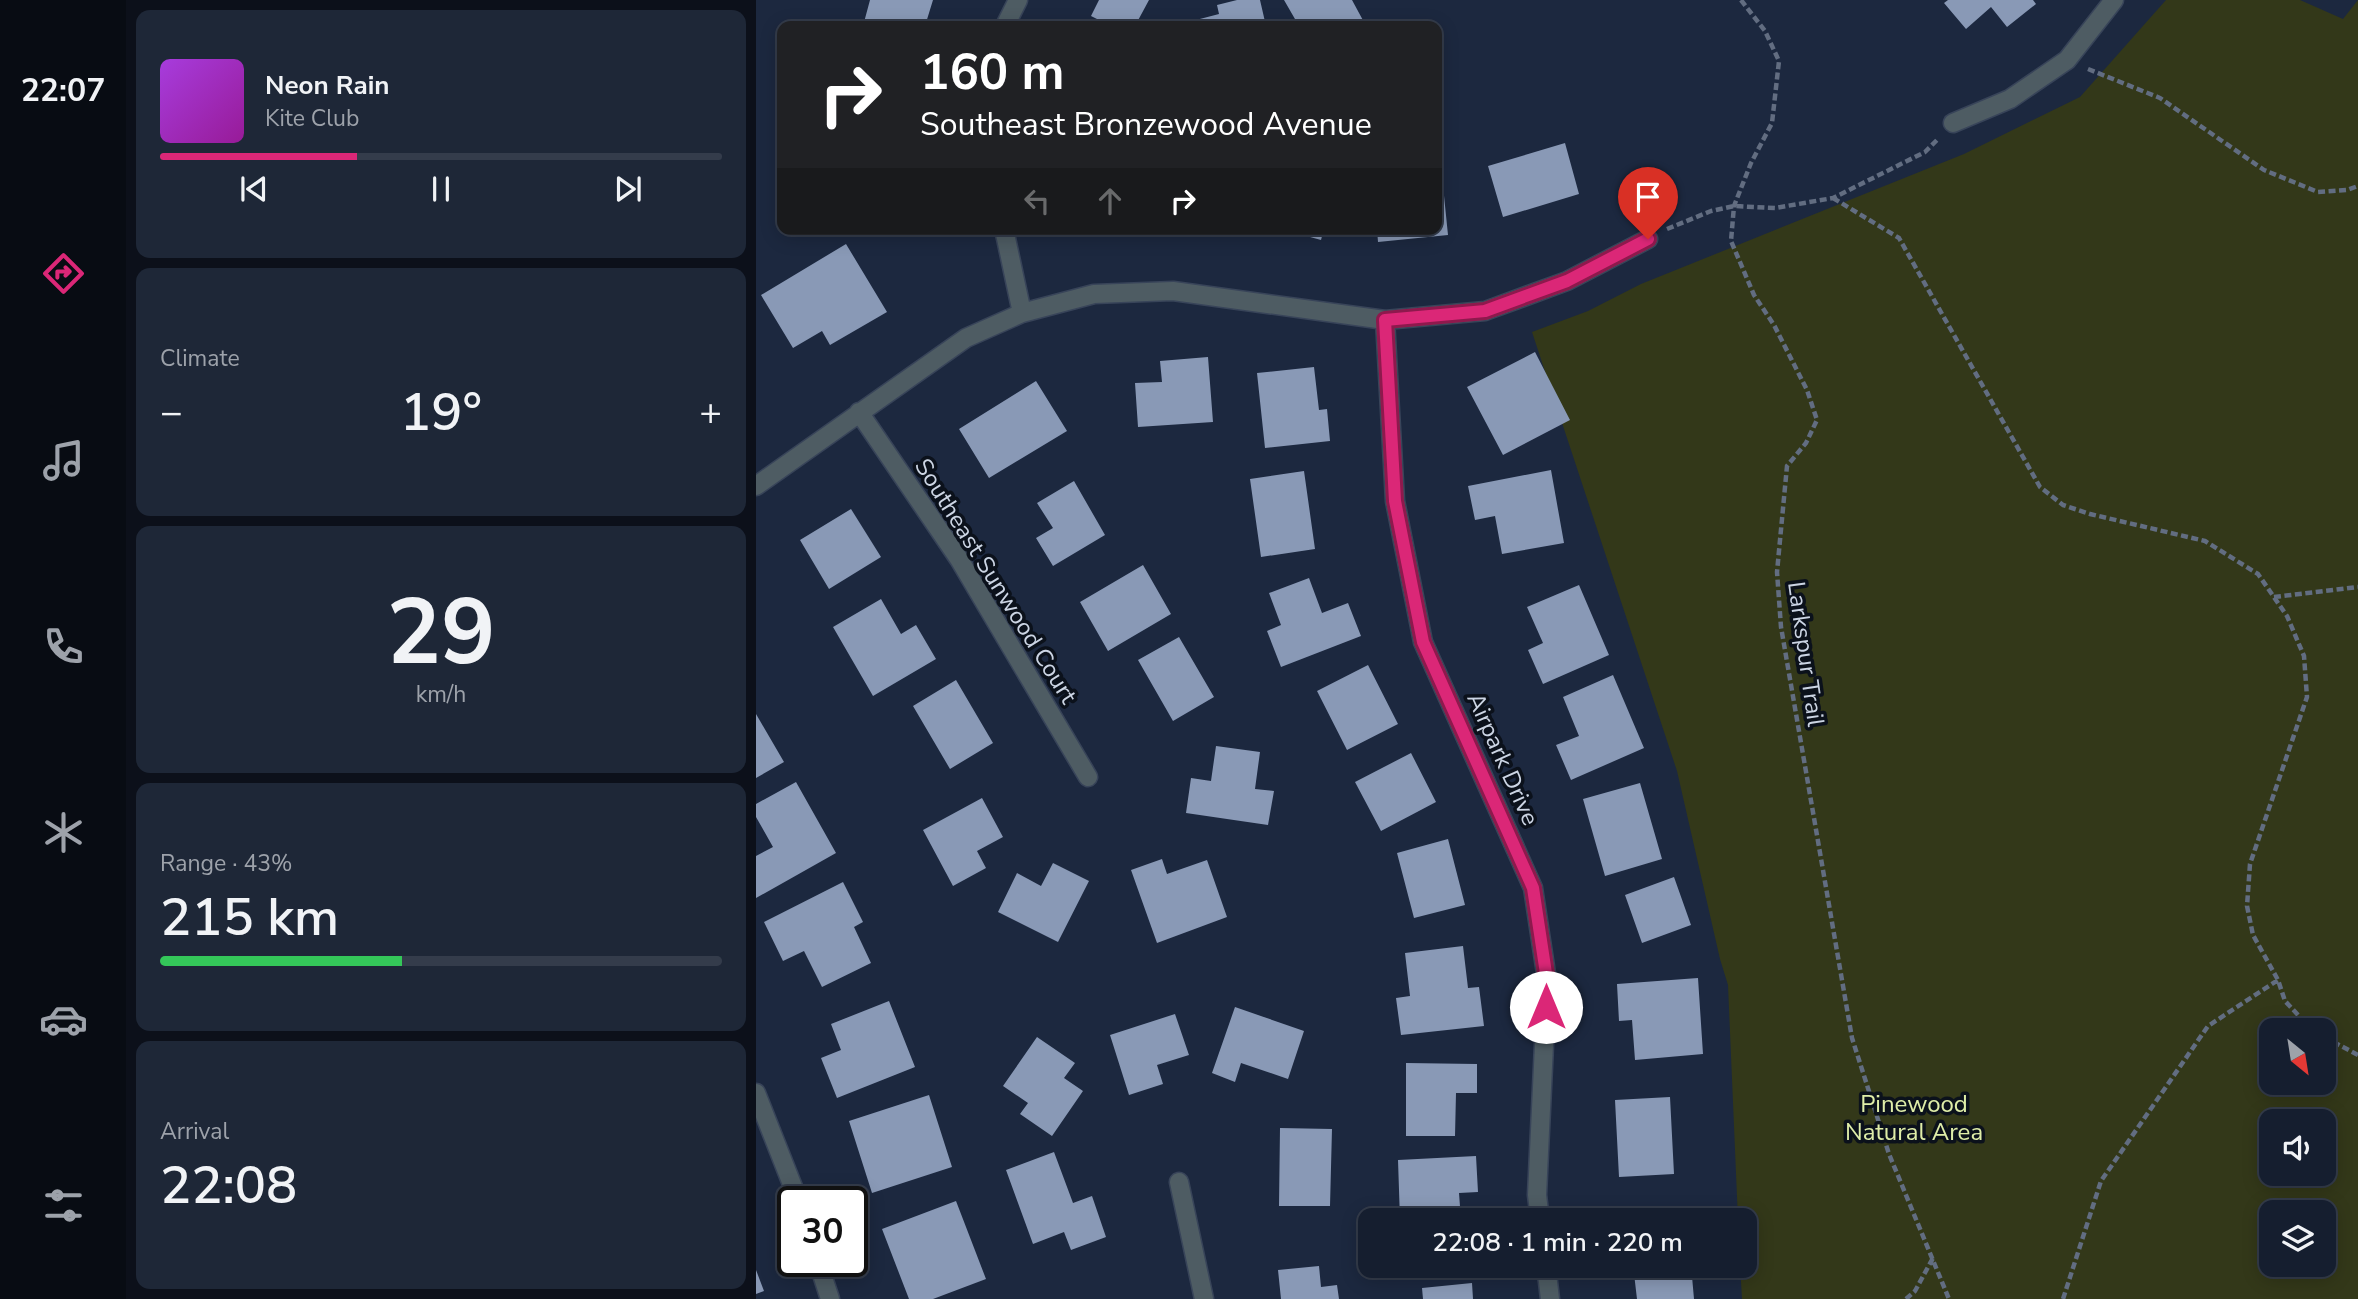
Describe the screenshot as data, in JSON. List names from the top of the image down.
{
  "streets": {
    "street": ["Southeast Sunwood Court", "Airpark Drive"],
    "path": ["Larkspur Trail"]
  },
  "parks": ["Pinewood Natural Area"],
  "north": "bottom right",
  "page": {
    "tabs": "22:07",
    "turn": ["160 m", "Southeast Bronzewood Avenue"],
    "song": ["Neon Rain", "Kite Club"],
    "tile": [
      "Climate",
      ["29", "km/h"],
      ["Range · 43%", "215 km"],
      ["Arrival", "22:08"]
    ],
    "heat": ["−", "19°", "+"],
    "limit": "30",
    "trip": "22:08 · 1 min · 220 m"
  }
}
